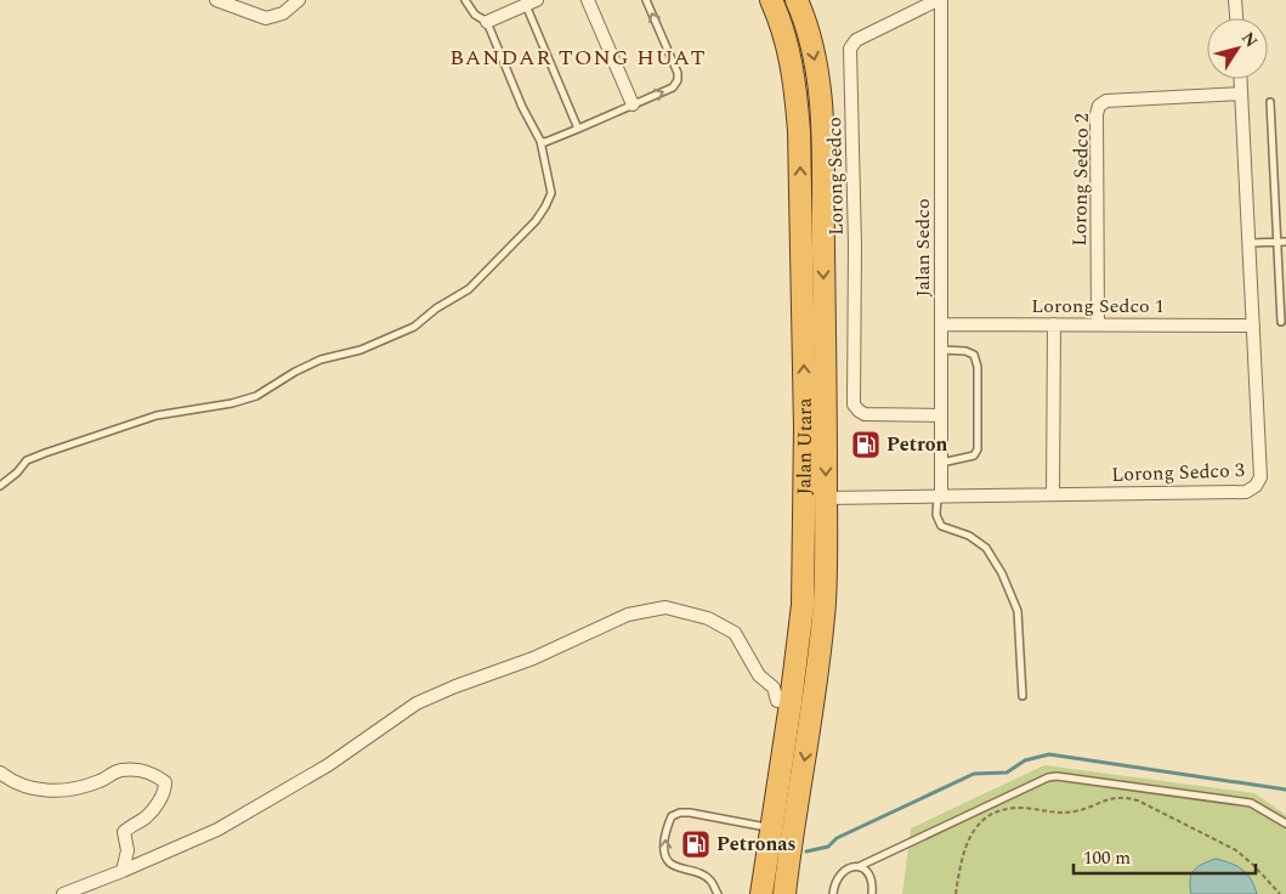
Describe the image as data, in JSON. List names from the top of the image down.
{
  "streets": {
    "highway": ["Jalan Utara"],
    "street": [
      "Lorong Sedco",
      "Lorong Sedco 2",
      "Jalan Sedco",
      "Lorong Sedco 1",
      "Lorong Sedco 3"
    ]
  },
  "crossings": [
    ["Lorong Sedco", "Jalan Sedco"],
    ["Lorong Sedco 2", "Lorong Sedco 1"],
    ["Lorong Sedco 2", "Lorong Sedco 3"],
    ["Jalan Sedco", "Lorong Sedco 1"],
    ["Jalan Sedco", "Lorong Sedco 3"],
    ["Lorong Sedco 1", "Lorong Sedco 3"],
    ["Jalan Utara", "Lorong Sedco 3"]
  ],
  "districts": ["BANDAR TONG HUAT"],
  "places": {
    "fuel station": ["Petron", "Petronas"]
  },
  "scale_bar": "100 m",
  "north": "top right"
}
